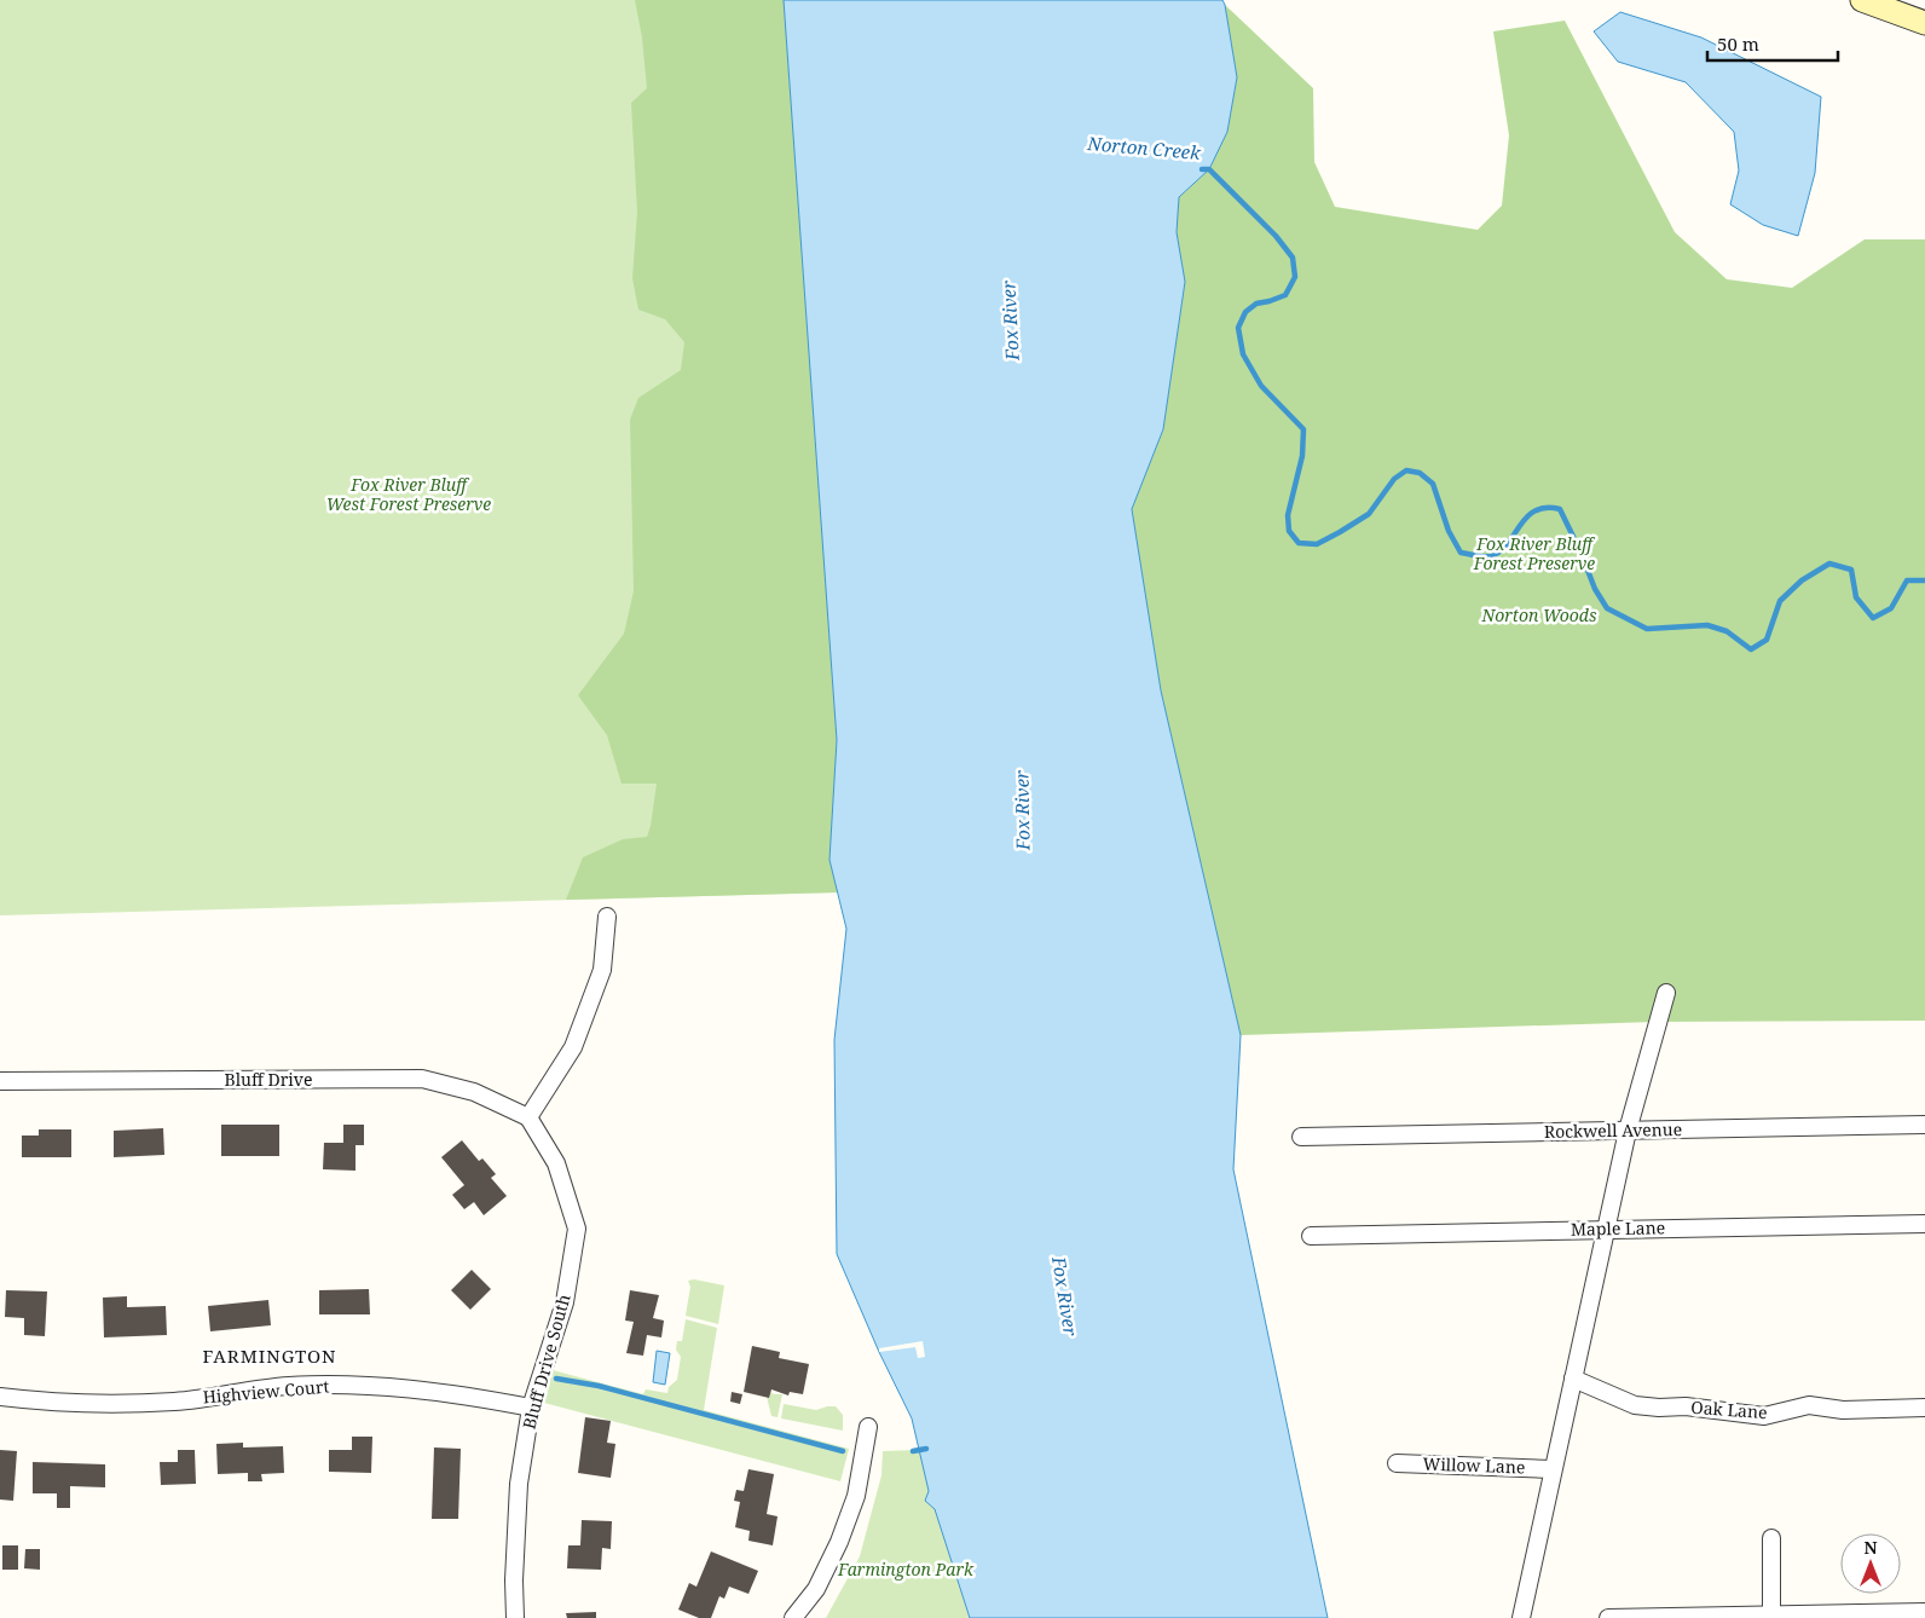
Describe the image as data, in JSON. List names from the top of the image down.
{
  "streets": {
    "street": [
      "Bluff Drive",
      "Rockwell Avenue",
      "Maple Lane",
      "Bluff Drive South",
      "Highview Court",
      "Oak Lane",
      "Willow Lane"
    ]
  },
  "crossings": [
    ["Bluff Drive", "Bluff Drive South"],
    ["Bluff Drive South", "Highview Court"]
  ],
  "districts": ["FARMINGTON"],
  "water": ["Norton Creek", "Fox River"],
  "parks": [
    "Fox River Bluff West Forest Preserve",
    "Fox River Bluff Forest Preserve",
    "Norton Woods",
    "Farmington Park"
  ],
  "scale_bar": "50 m",
  "north": "top"
}
